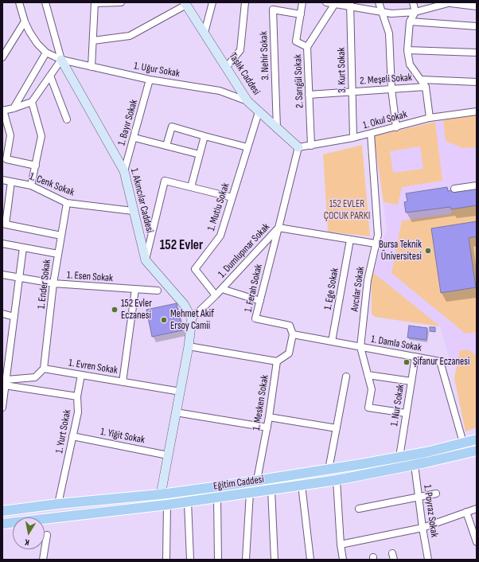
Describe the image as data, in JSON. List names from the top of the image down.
{
  "streets": {
    "main road": ["Eğitim Caddesi"],
    "street": [
      "3. Nehir Sokak",
      "1. Uğur Sokak",
      "3. Kurt Sokak",
      "Taşlık Caddesi",
      "2. Meşeli Sokak",
      "2. Sarıgül Sokak",
      "1. Okul Sokak",
      "1. Bayır Sokak",
      "1. Cenk Sokak",
      "1. Akıncılar Caddesi",
      "1. Mutlu Sokak",
      "1. Dumlupınar Sokak",
      "1. Esen Sokak",
      "1. Ender Sokak",
      "1. Ferah Sokak",
      "1. Ege Sokak",
      "Avcılar Sokak",
      "1. Damla Sokak",
      "1. Evren Sokak",
      "1. Mesken Sokak",
      "1. Nur Sokak",
      "1. Yurt Sokak",
      "1. Yiğit Sokak",
      "1. Poyraz Sokak"
    ]
  },
  "crossings": [
    ["3. Nehir Sokak", "Taşlık Caddesi"],
    ["1. Uğur Sokak", "Taşlık Caddesi"],
    ["1. Uğur Sokak", "1. Bayır Sokak"],
    ["1. Uğur Sokak", "1. Akıncılar Caddesi"],
    ["3. Kurt Sokak", "2. Meşeli Sokak"],
    ["3. Kurt Sokak", "1. Okul Sokak"],
    ["Taşlık Caddesi", "1. Okul Sokak"],
    ["Taşlık Caddesi", "1. Mutlu Sokak"],
    ["Taşlık Caddesi", "1. Dumlupınar Sokak"],
    ["2. Meşeli Sokak", "2. Sarıgül Sokak"],
    ["2. Sarıgül Sokak", "1. Okul Sokak"],
    ["1. Okul Sokak", "1. Dumlupınar Sokak"],
    ["1. Okul Sokak", "Avcılar Sokak"],
    ["1. Bayır Sokak", "1. Akıncılar Caddesi"],
    ["1. Cenk Sokak", "1. Akıncılar Caddesi"],
    ["1. Cenk Sokak", "1. Ender Sokak"],
    ["1. Akıncılar Caddesi", "1. Dumlupınar Sokak"],
    ["1. Mutlu Sokak", "1. Dumlupınar Sokak"],
    ["1. Dumlupınar Sokak", "1. Ferah Sokak"],
    ["1. Esen Sokak", "1. Ender Sokak"],
    ["1. Ender Sokak", "1. Evren Sokak"],
    ["1. Ferah Sokak", "1. Mesken Sokak"],
    ["Avcılar Sokak", "1. Damla Sokak"],
    ["Avcılar Sokak", "1. Nur Sokak"],
    ["1. Damla Sokak", "1. Nur Sokak"],
    ["1. Damla Sokak", "Eğitim Caddesi"],
    ["1. Mesken Sokak", "Eğitim Caddesi"],
    ["1. Nur Sokak", "Eğitim Caddesi"],
    ["1. Yurt Sokak", "1. Yiğit Sokak"],
    ["1. Yurt Sokak", "Eğitim Caddesi"],
    ["Eğitim Caddesi", "1. Poyraz Sokak"]
  ],
  "districts": ["152 Evler"],
  "parks": ["152 EVLER ÇOCUK PARKI"],
  "places": [
    "Bursa Teknik Üniversitesi",
    "152 Evler Eczanesi",
    "Mehmet Akif Ersoy Camii",
    "Şifanur Eczanesi"
  ],
  "north": "bottom"
}
